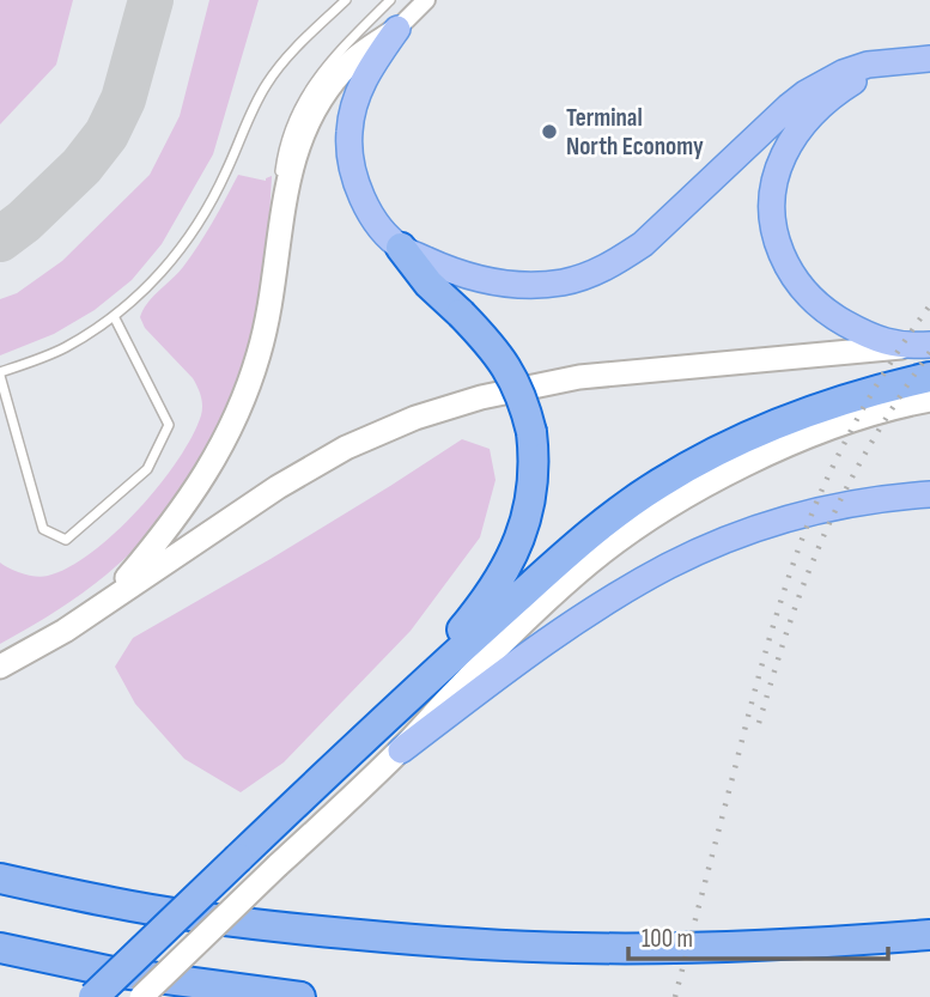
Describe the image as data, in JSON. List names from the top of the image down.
{
  "places": ["Terminal North Economy"],
  "scale_bar": "100 m"
}
